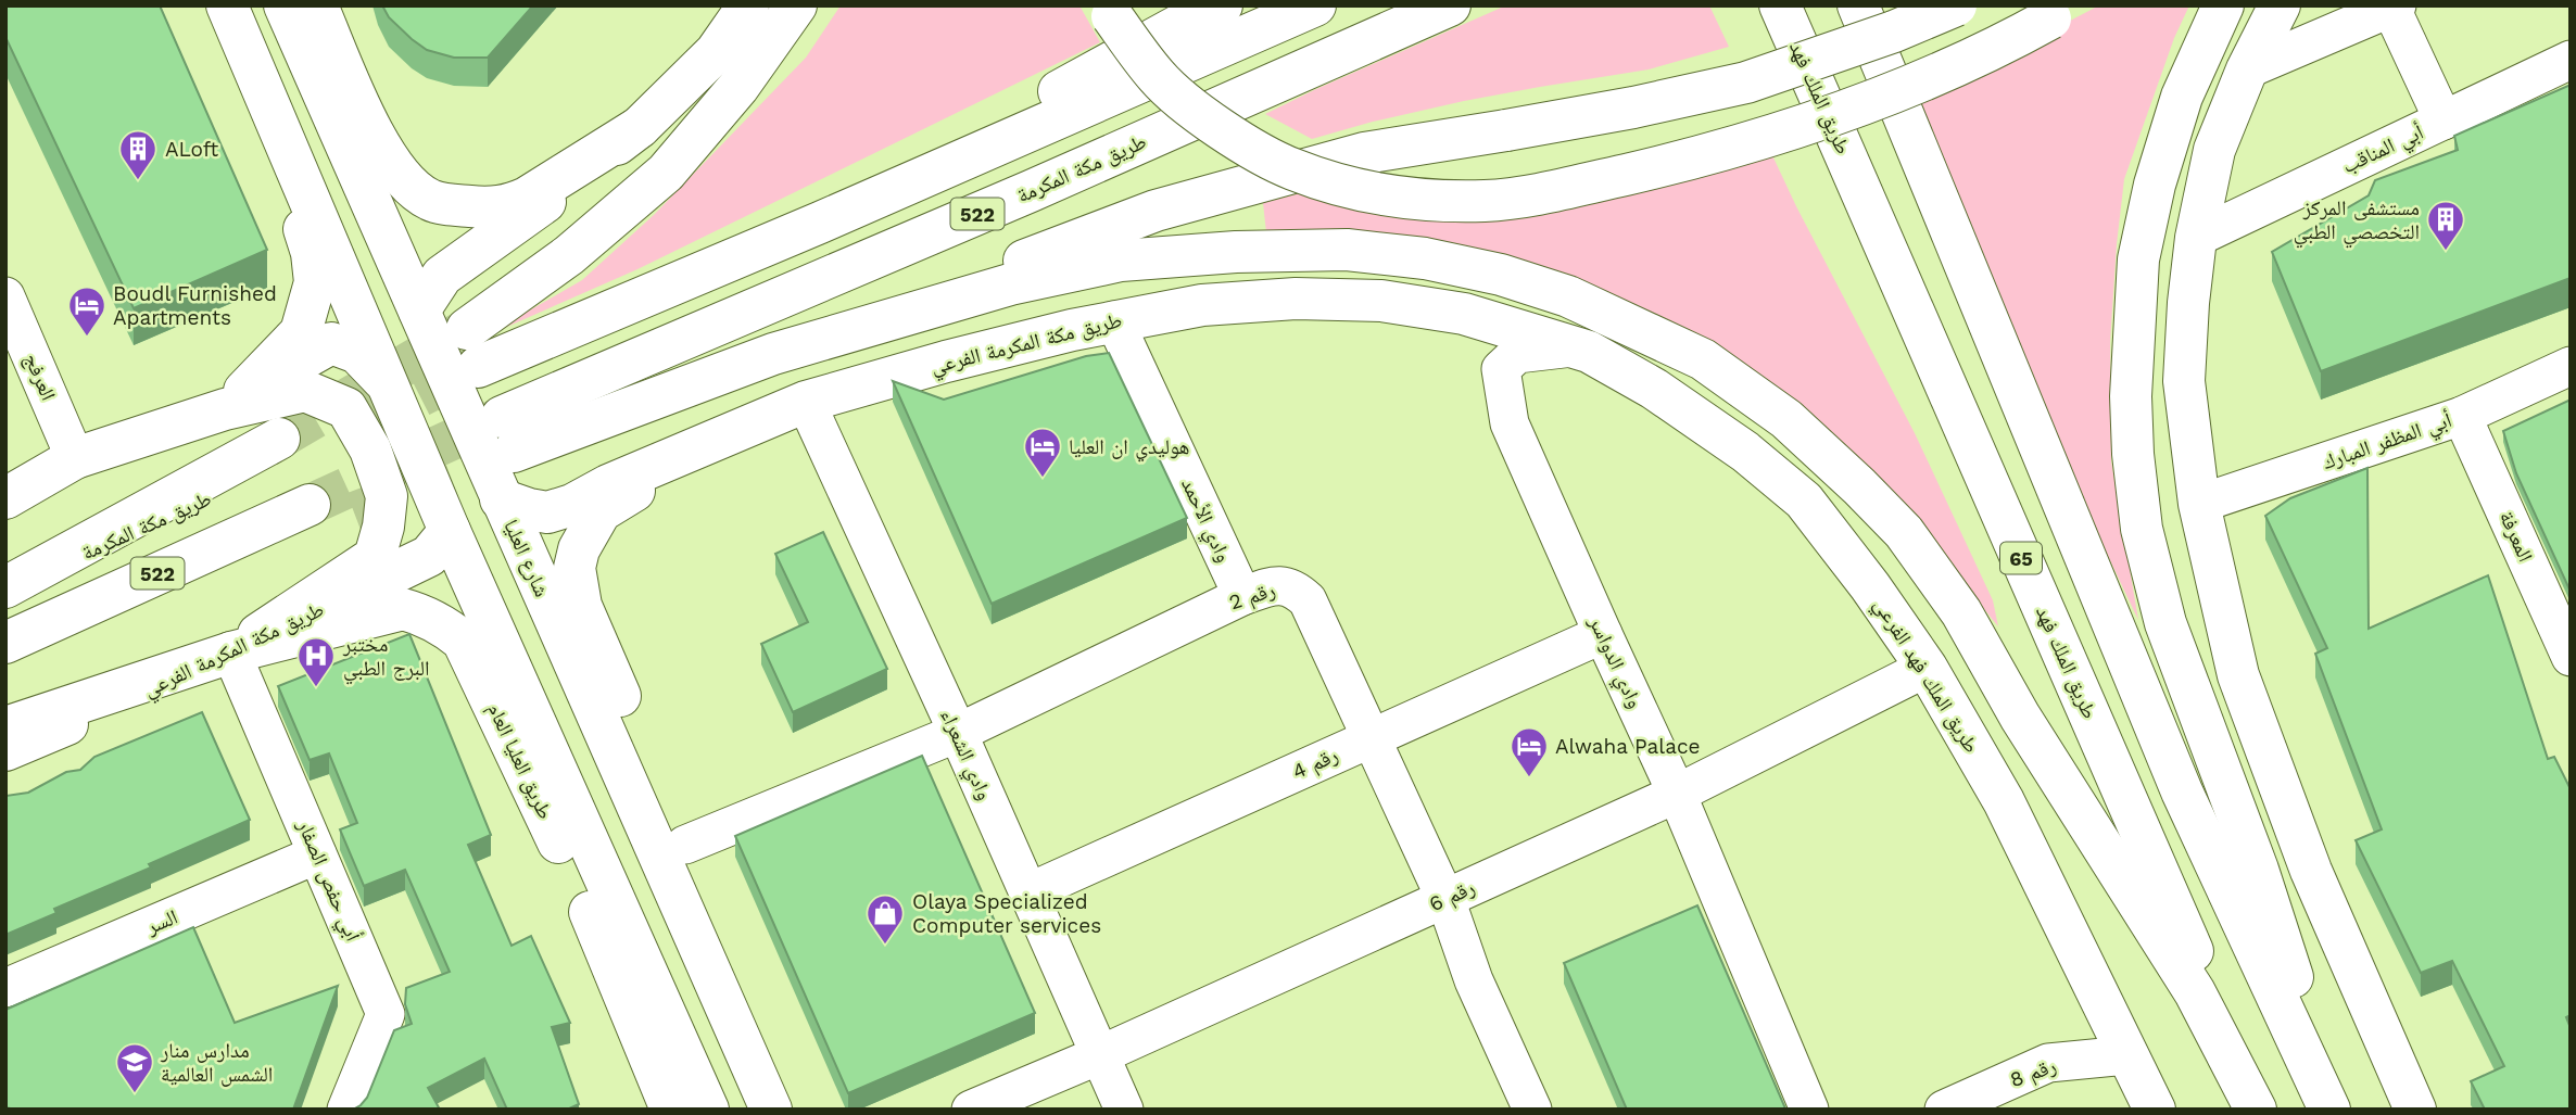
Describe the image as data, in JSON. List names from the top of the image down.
{
  "streets": {
    "main road": [
      "طريق الملك فهد",
      "طريق مكة المكرمة",
      "522",
      "طريق مكة المكرمة الفرعي",
      "شارع العليا",
      "65",
      "طريق الملك فهد الفرعي",
      "طريق العليا العام"
    ],
    "street": [
      "أبي المناقب",
      "العرفج",
      "أبي المظفر المبارك",
      "وادي الأحمد",
      "المعرفة",
      "رقم 2",
      "وادي الدواسر",
      "وادي الشعراء",
      "رقم 4",
      "أبي حفص الصفار",
      "رقم 6",
      "السر",
      "رقم 8"
    ]
  },
  "crossings": [
    ["طريق مكة المكرمة الفرعي", "وادي الأحمد"],
    ["طريق مكة المكرمة الفرعي", "شارع العليا"],
    ["طريق مكة المكرمة الفرعي", "وادي الدواسر"],
    ["طريق مكة المكرمة الفرعي", "طريق الملك فهد الفرعي"],
    ["طريق مكة المكرمة الفرعي", "وادي الشعراء"],
    ["طريق مكة المكرمة الفرعي", "طريق العليا العام"],
    ["طريق مكة المكرمة الفرعي", "أبي حفص الصفار"],
    ["أبي المظفر المبارك", "المعرفة"],
    ["وادي الأحمد", "رقم 2"],
    ["رقم 2", "وادي الشعراء"],
    ["رقم 2", "رقم 4"],
    ["رقم 2", "رقم 6"],
    ["وادي الدواسر", "طريق الملك فهد الفرعي"],
    ["وادي الدواسر", "رقم 4"],
    ["وادي الدواسر", "رقم 6"],
    ["طريق الملك فهد الفرعي", "رقم 6"],
    ["طريق الملك فهد الفرعي", "رقم 8"],
    ["وادي الشعراء", "رقم 4"],
    ["وادي الشعراء", "رقم 6"],
    ["طريق العليا العام", "أبي حفص الصفار"],
    ["أبي حفص الصفار", "السر"]
  ],
  "places": {
    "building": ["ALoft", "مستشفى المركز التخصصي الطبي"],
    "hotel": ["Boudl Furnished Apartments", "هوليدي ان العليا", "Alwaha Palace"],
    "hospital": ["مختبر البرج الطبي"],
    "shop": ["Olaya Specialized Computer services"],
    "school or university": ["مدارس منار الشمس العالمية"]
  }
}
